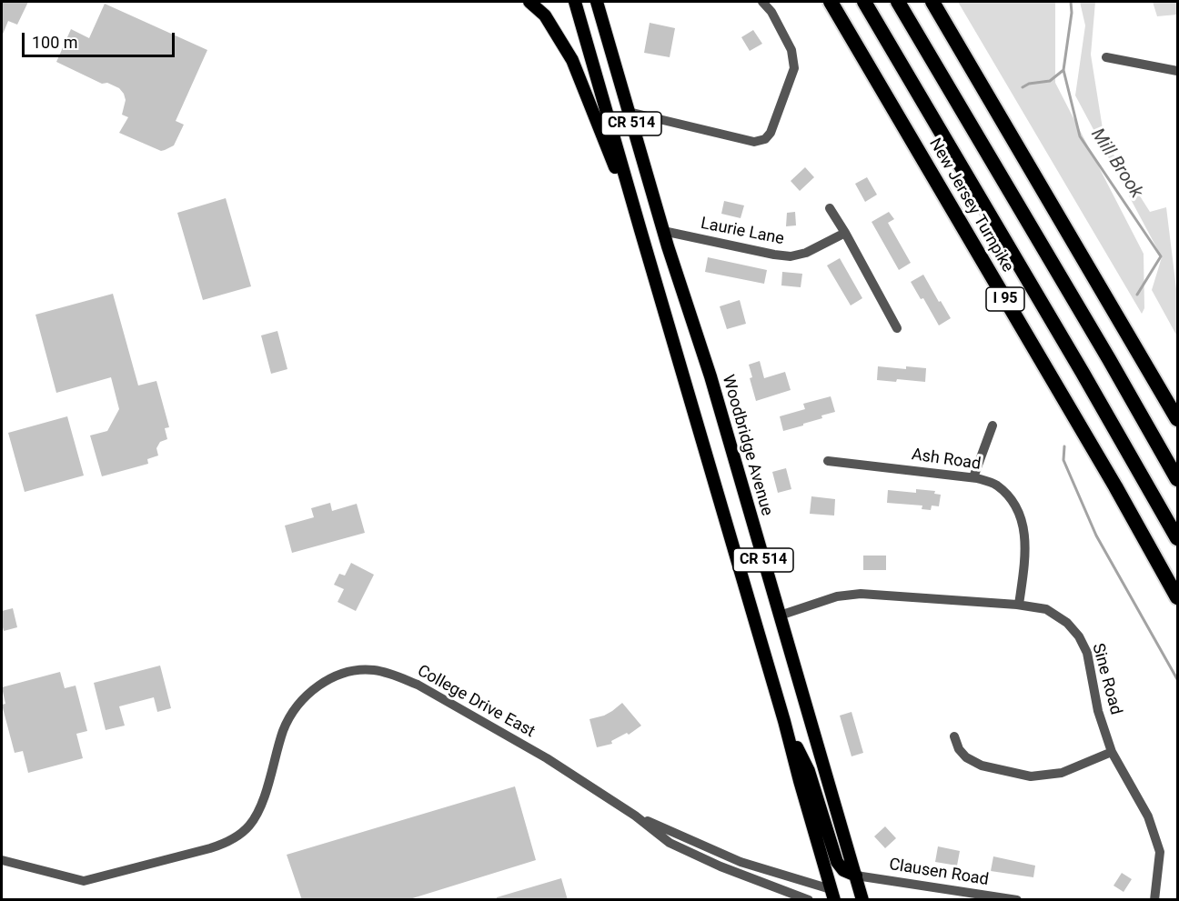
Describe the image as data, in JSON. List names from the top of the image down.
{
  "streets": {
    "highway": ["New Jersey Turnpike", "I 95"],
    "main road": ["CR 514", "Woodbridge Avenue"],
    "street": [
      "Laurie Lane",
      "Ash Road",
      "Sine Road",
      "College Drive East",
      "Clausen Road"
    ]
  },
  "crossings": [
    ["Laurie Lane", "Woodbridge Avenue"],
    ["Woodbridge Avenue", "Sine Road"],
    ["Woodbridge Avenue", "Clausen Road"],
    ["Ash Road", "Sine Road"]
  ],
  "water": ["Mill Brook"],
  "scale_bar": "100 m"
}
